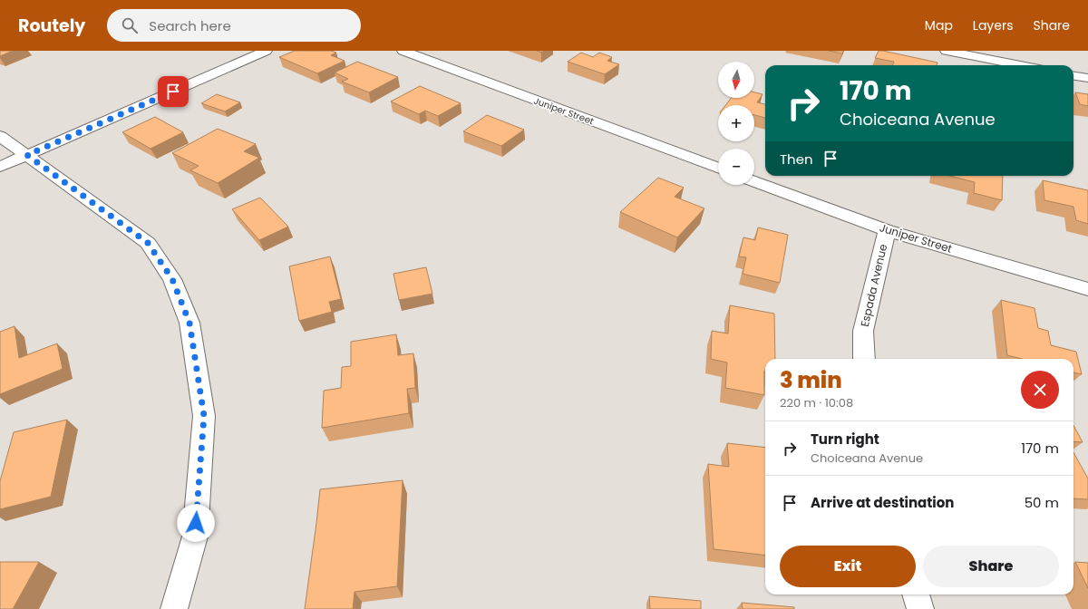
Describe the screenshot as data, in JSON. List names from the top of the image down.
{
  "streets": {
    "street": ["Juniper Street", "Espada Avenue"]
  },
  "crossings": [
    ["Juniper Street", "Espada Avenue"]
  ],
  "north": "bottom",
  "page": {
    "header": "Routely",
    "search": "Search here",
    "nav": ["Map", "Layers", "Share"],
    "map_buttons": ["+", "−"],
    "turn": ["170 m", "Choiceana Avenue"],
    "then": "Then",
    "heading": ["3 min", "220 m · 10:08"],
    "list": [
      {
        "name": "Turn right",
        "note": "Choiceana Avenue",
        "value": "170 m"
      },
      {
        "name": "Arrive at destination",
        "value": "50 m"
      }
    ],
    "buttons": ["Exit", "Share"]
  }
}
